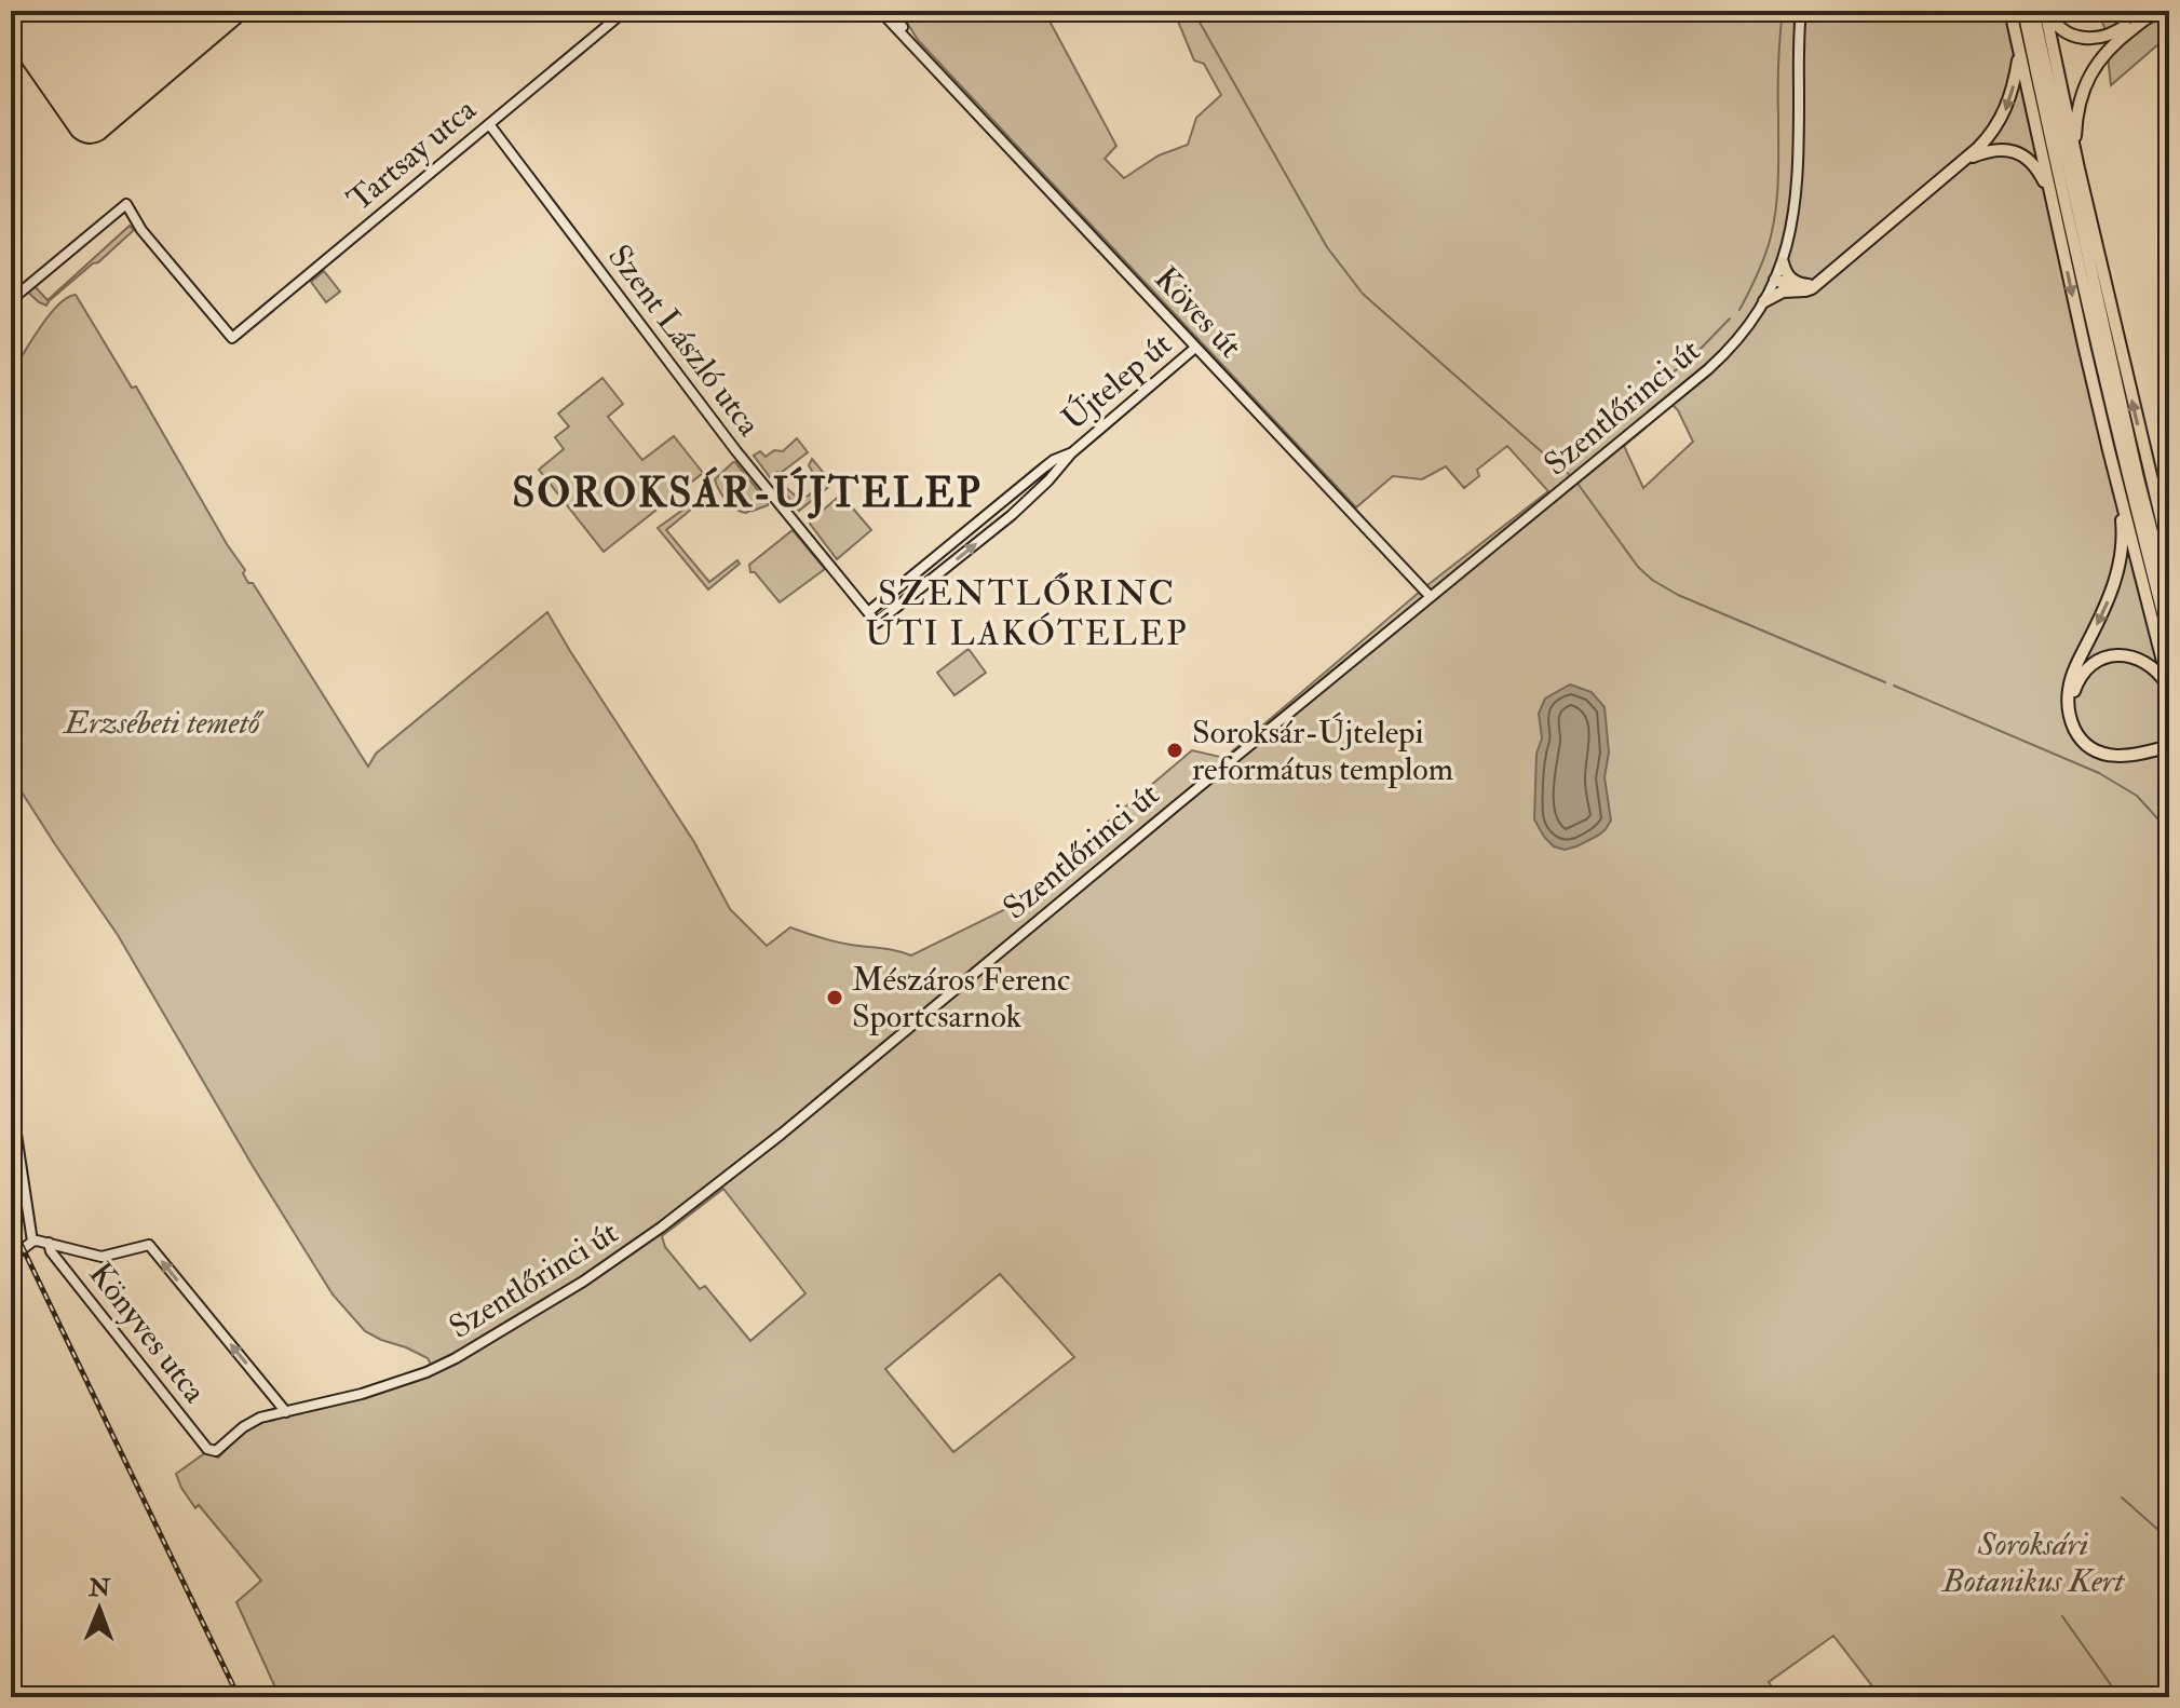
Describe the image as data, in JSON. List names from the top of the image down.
{
  "streets": {
    "street": [
      "Tartsay utca",
      "Köves út",
      "Szent László utca",
      "Újtelep út",
      "Szentlőrinci út",
      "Könyves utca"
    ]
  },
  "crossings": [
    ["Tartsay utca", "Szent László utca"],
    ["Köves út", "Újtelep út"],
    ["Köves út", "Szentlőrinci út"],
    ["Szent László utca", "Újtelep út"],
    ["Szentlőrinci út", "Könyves utca"]
  ],
  "districts": ["SOROKSÁR-ÚJTELEP", "SZENTLŐRINC ÚTI LAKÓTELEP"],
  "parks": ["Erzsébeti temető", "Soroksári Botanikus Kert"],
  "places": ["Soroksár-Újtelepi református templom", "Mészáros Ferenc Sportcsarnok"],
  "north": "top"
}
